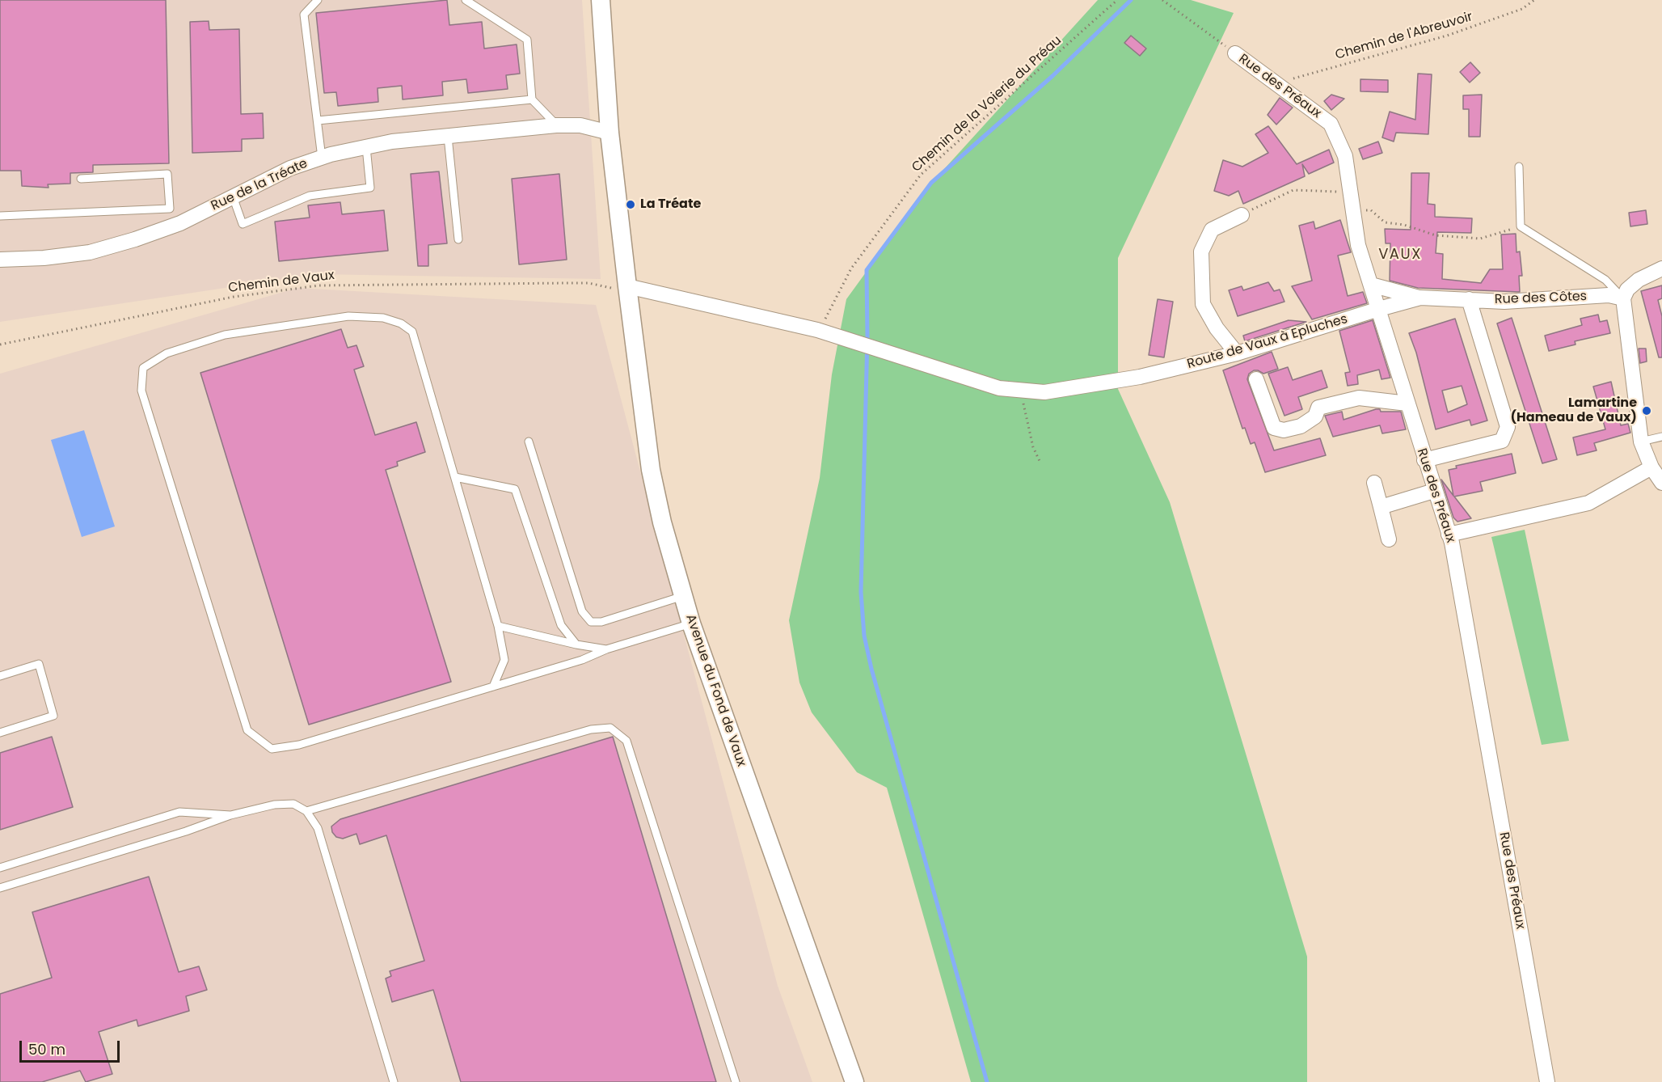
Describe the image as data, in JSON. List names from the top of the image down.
{
  "streets": {
    "street": [
      "Rue des Préaux",
      "Rue de la Tréate",
      "Rue des Côtes",
      "Route de Vaux à Epluches",
      "Avenue du Fond de Vaux"
    ],
    "path": ["Chemin de l'Abreuvoir", "Chemin de la Voierie du Préau", "Chemin de Vaux"]
  },
  "crossings": [
    ["Chemin de l'Abreuvoir", "Rue des Préaux"],
    ["Rue des Préaux", "Rue des Côtes"],
    ["Rue des Préaux", "Route de Vaux à Epluches"],
    ["Chemin de la Voierie du Préau", "Route de Vaux à Epluches"],
    ["Rue de la Tréate", "Avenue du Fond de Vaux"],
    ["Chemin de Vaux", "Route de Vaux à Epluches"],
    ["Chemin de Vaux", "Avenue du Fond de Vaux"],
    ["Rue des Côtes", "Route de Vaux à Epluches"],
    ["Route de Vaux à Epluches", "Avenue du Fond de Vaux"]
  ],
  "districts": ["VAUX"],
  "places": ["La Tréate", "Lamartine (Hameau de Vaux)"],
  "scale_bar": "50 m"
}
